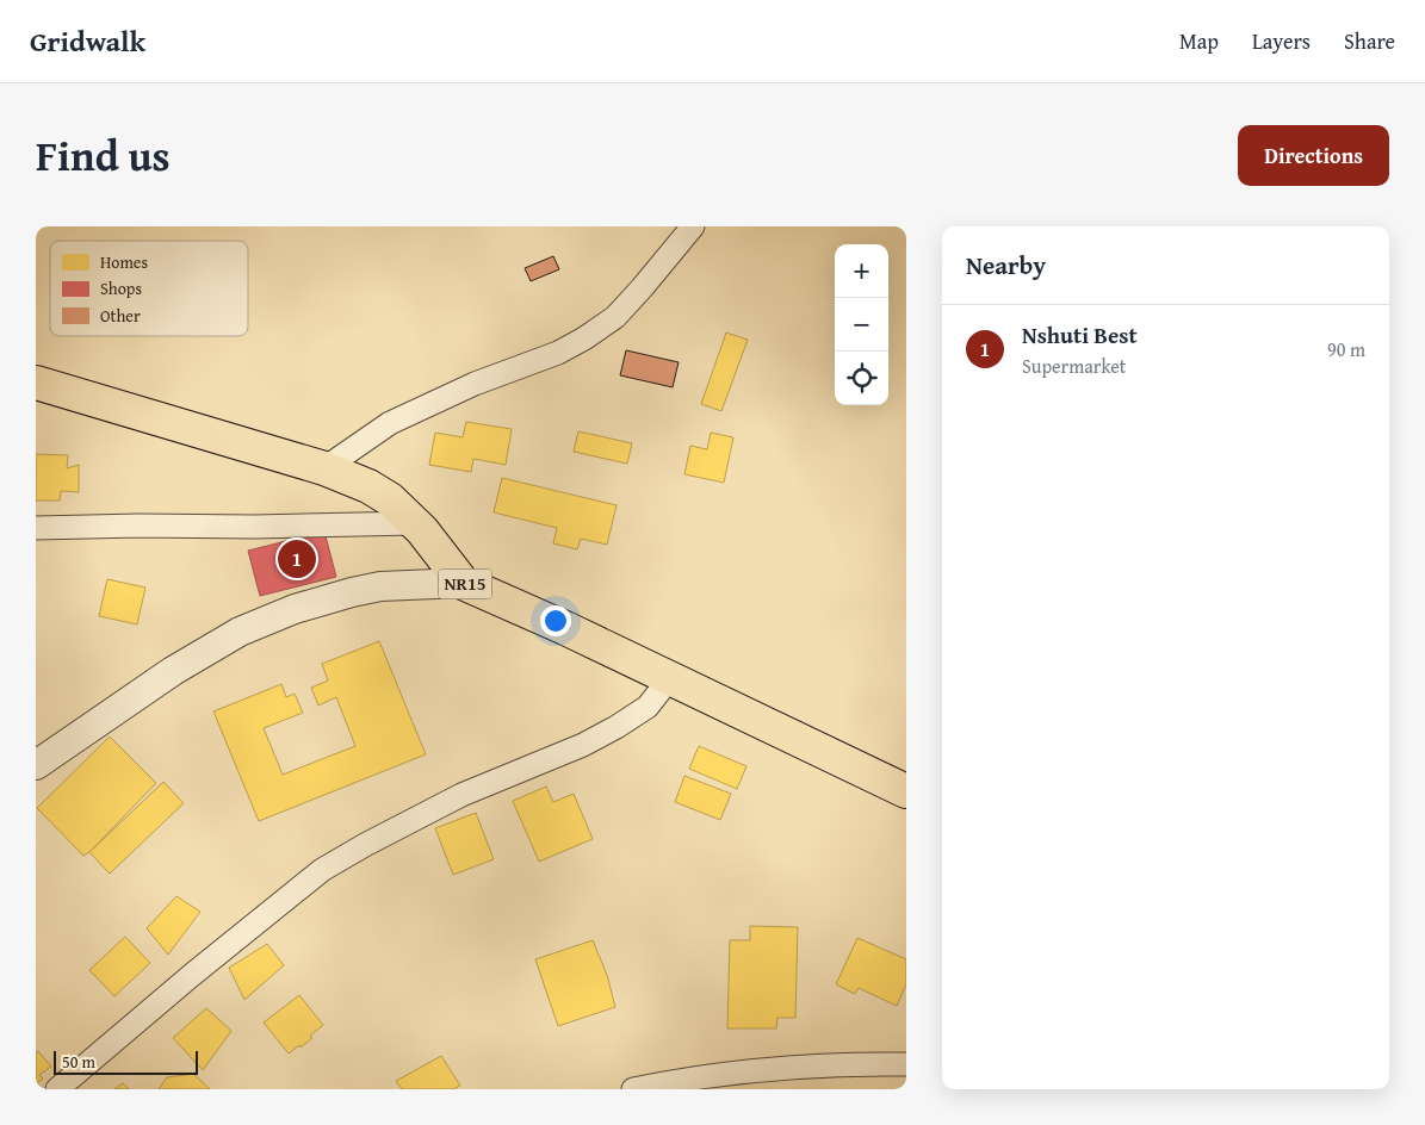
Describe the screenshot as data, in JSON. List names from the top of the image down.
{
  "streets": {
    "highway": ["NR15"]
  },
  "legend": ["Homes", "Shops", "Other"],
  "scale_bar": "50 m",
  "page": {
    "header": "Gridwalk",
    "nav": ["Map", "Layers", "Share"],
    "title": "Find us",
    "buttons": "Directions",
    "heading": "Nearby",
    "map_buttons": ["+", "−"],
    "list": [
      {
        "mark": "1",
        "name": "Nshuti Best",
        "note": "Supermarket",
        "value": "90 m"
      }
    ],
    "pins": "1",
    "scale": "50 m"
  }
}
